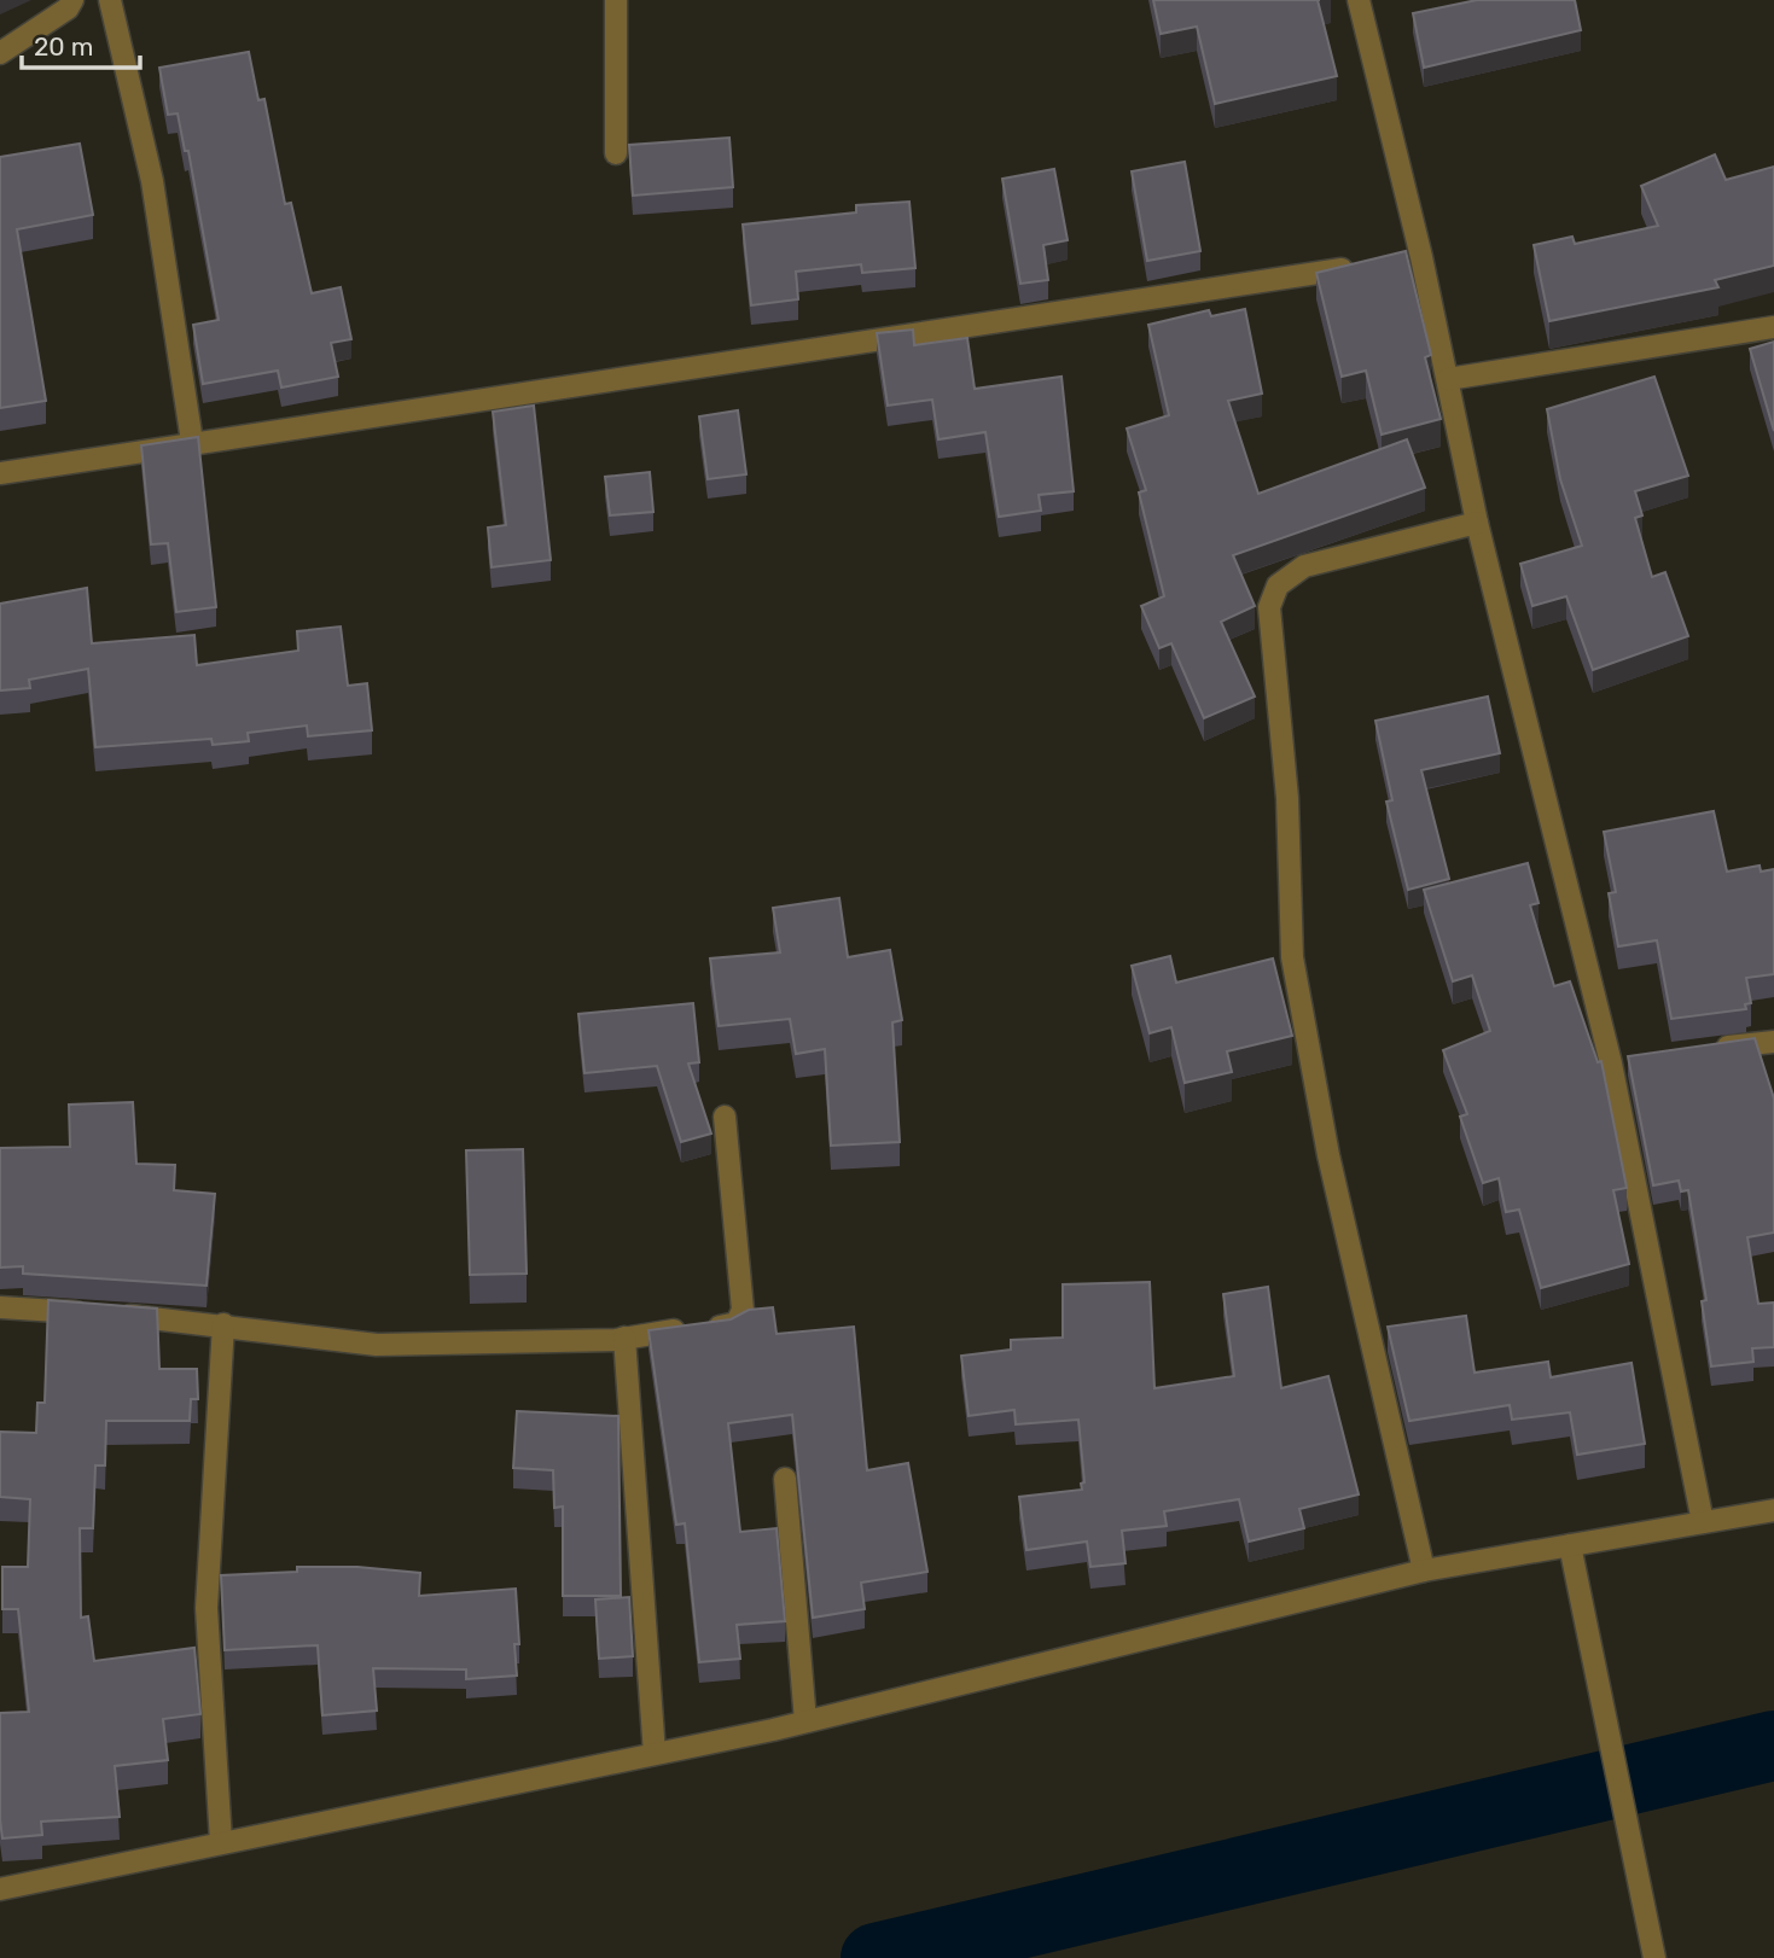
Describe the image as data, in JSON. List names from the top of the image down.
{
  "scale_bar": "20 m"
}
